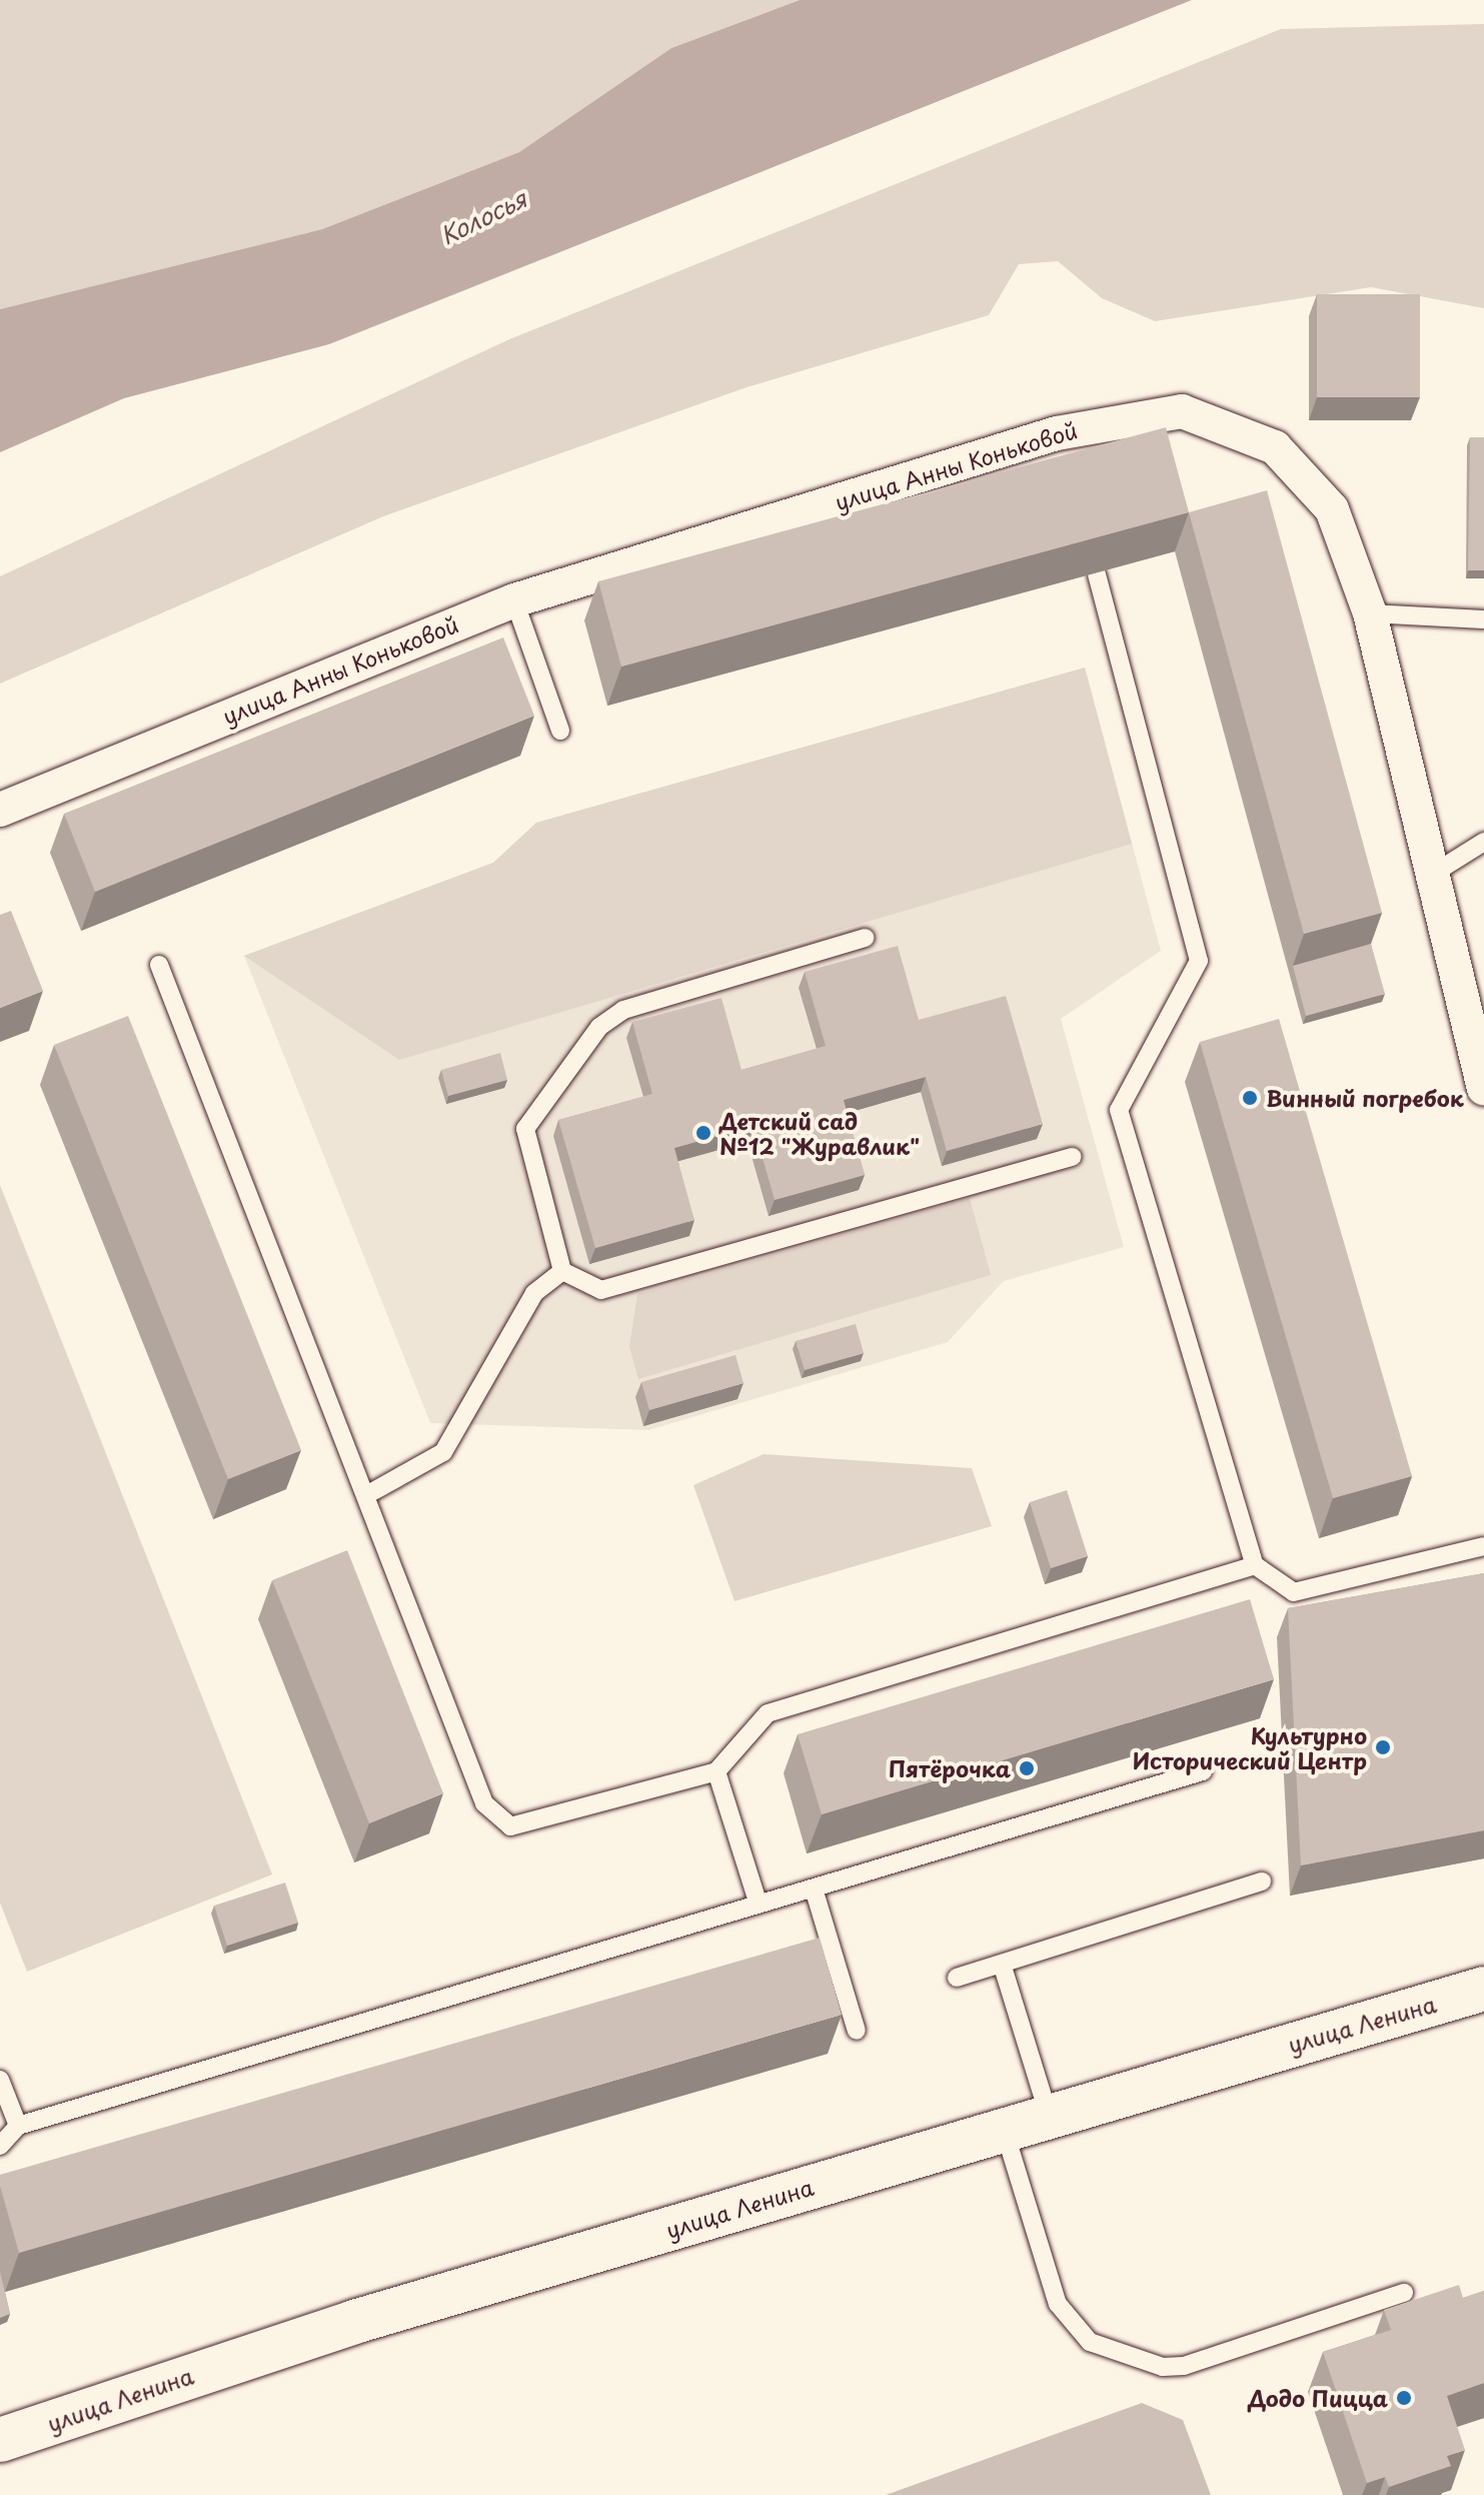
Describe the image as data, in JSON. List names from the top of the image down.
{
  "streets": {
    "main road": ["улица Ленина"],
    "street": ["улица Анны Коньковой"]
  },
  "water": ["Колосья"],
  "places": [
    "Винный погребок",
    "Детский сад №12 \"Журавлик\"",
    "Культурно Исторический Центр",
    "Пятёрочка",
    "Додо Пицца"
  ]
}
